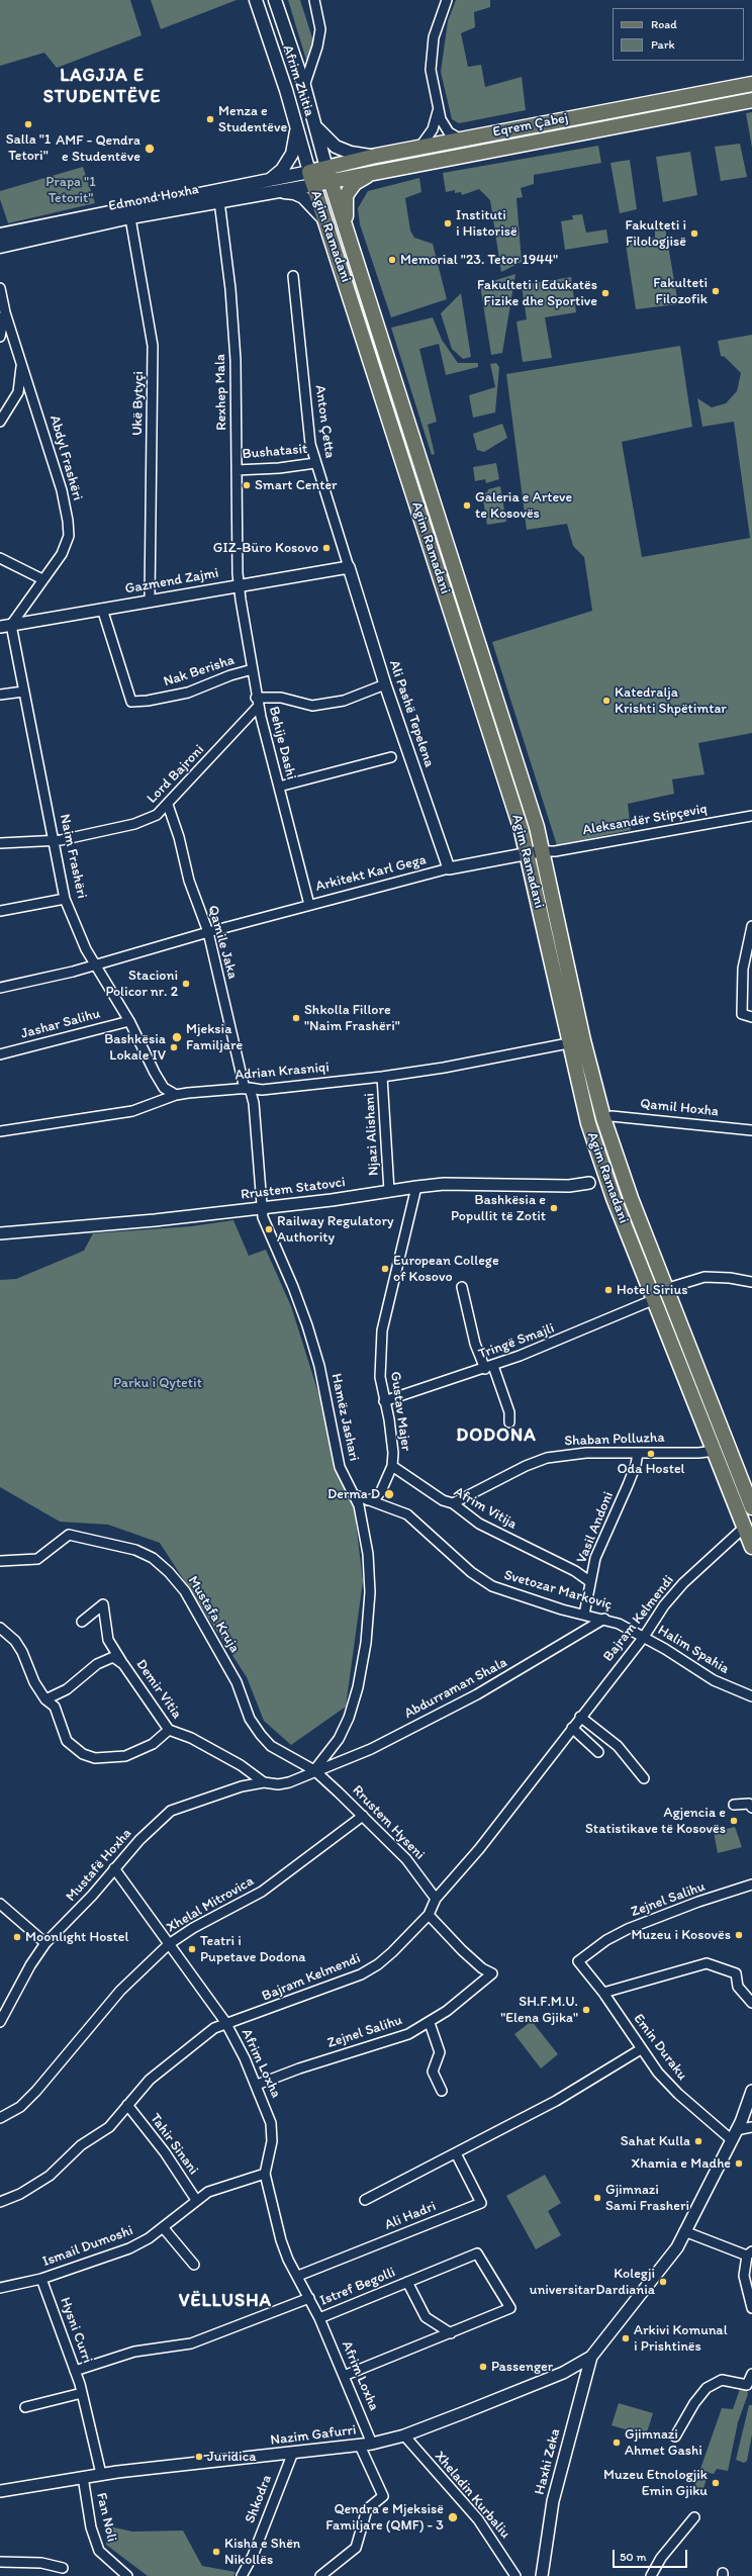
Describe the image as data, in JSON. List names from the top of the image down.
{
  "streets": {
    "main road": [
      "Afrim Zhitia",
      "Eqrem Çabej",
      "Edmond Hoxha",
      "Agim Ramadani"
    ],
    "street": [
      "Rexhep Mala",
      "Ukë Bytyçi",
      "Anton Çetta",
      "Bushatasit",
      "Abdyl Frashëri",
      "Gazmend Zajmi",
      "Nak Berisha",
      "Ali Pashë Tepelena",
      "Behije Dashi",
      "Lord Bajroni",
      "Aleksandër Stipçeviq",
      "Naim Frashëri",
      "Arkitekt Karl Gega",
      "Qamile Jaka",
      "Jashar Salihu",
      "Adrian Krasniqi",
      "Qamil Hoxha",
      "Njazi Alishani",
      "Rrustem Statovci",
      "Tringë Smajli",
      "Gustav Majer",
      "Hamëz Jashari",
      "Shaban Polluzha",
      "Afrim Vitija",
      "Vasil Andoni",
      "Svetozar Markoviç",
      "Mustafa Kruja",
      "Bajram Kelmendi",
      "Halim Spahia",
      "Abdurraman Shala",
      "Demir Vitia",
      "Rrustem Hyseni",
      "Mustafë Hoxha",
      "Zejnel Salihu",
      "Xhelal Mitrovica",
      "Emin Duraku",
      "Afrim Loxha",
      "Tahir Sinani",
      "Ali Hadri",
      "Ismail Dumoshi",
      "Istref Begolli",
      "Hysni Curri",
      "Nazim Gafurri",
      "Haxhi Zeka",
      "Xheladin Kurbaliu",
      "Shkodra",
      "Fan Noli"
    ]
  },
  "crossings": [
    ["Afrim Zhitia", "Eqrem Çabej"],
    ["Afrim Zhitia", "Edmond Hoxha"],
    ["Afrim Zhitia", "Agim Ramadani"],
    ["Eqrem Çabej", "Edmond Hoxha"],
    ["Eqrem Çabej", "Agim Ramadani"],
    ["Edmond Hoxha", "Agim Ramadani"],
    ["Edmond Hoxha", "Rexhep Mala"],
    ["Edmond Hoxha", "Ukë Bytyçi"],
    ["Agim Ramadani", "Aleksandër Stipçeviq"],
    ["Agim Ramadani", "Arkitekt Karl Gega"],
    ["Agim Ramadani", "Adrian Krasniqi"],
    ["Agim Ramadani", "Qamil Hoxha"],
    ["Agim Ramadani", "Tringë Smajli"],
    ["Agim Ramadani", "Shaban Polluzha"],
    ["Agim Ramadani", "Bajram Kelmendi"],
    ["Rexhep Mala", "Bushatasit"],
    ["Rexhep Mala", "Gazmend Zajmi"],
    ["Rexhep Mala", "Behije Dashi"],
    ["Ukë Bytyçi", "Gazmend Zajmi"],
    ["Anton Çetta", "Bushatasit"],
    ["Anton Çetta", "Gazmend Zajmi"],
    ["Anton Çetta", "Ali Pashë Tepelena"],
    ["Abdyl Frashëri", "Gazmend Zajmi"],
    ["Abdyl Frashëri", "Naim Frashëri"],
    ["Gazmend Zajmi", "Nak Berisha"],
    ["Gazmend Zajmi", "Ali Pashë Tepelena"],
    ["Gazmend Zajmi", "Behije Dashi"],
    ["Gazmend Zajmi", "Naim Frashëri"],
    ["Nak Berisha", "Behije Dashi"],
    ["Ali Pashë Tepelena", "Arkitekt Karl Gega"],
    ["Behije Dashi", "Lord Bajroni"],
    ["Behije Dashi", "Arkitekt Karl Gega"],
    ["Lord Bajroni", "Naim Frashëri"],
    ["Lord Bajroni", "Qamile Jaka"],
    ["Aleksandër Stipçeviq", "Arkitekt Karl Gega"],
    ["Naim Frashëri", "Arkitekt Karl Gega"],
    ["Naim Frashëri", "Jashar Salihu"],
    ["Naim Frashëri", "Adrian Krasniqi"],
    ["Arkitekt Karl Gega", "Qamile Jaka"],
    ["Qamile Jaka", "Adrian Krasniqi"],
    ["Qamile Jaka", "Rrustem Statovci"],
    ["Qamile Jaka", "Hamëz Jashari"],
    ["Adrian Krasniqi", "Njazi Alishani"],
    ["Njazi Alishani", "Rrustem Statovci"],
    ["Rrustem Statovci", "Gustav Majer"],
    ["Rrustem Statovci", "Hamëz Jashari"],
    ["Tringë Smajli", "Gustav Majer"],
    ["Gustav Majer", "Afrim Vitija"],
    ["Gustav Majer", "Svetozar Markoviç"],
    ["Hamëz Jashari", "Mustafa Kruja"],
    ["Hamëz Jashari", "Abdurraman Shala"],
    ["Hamëz Jashari", "Rrustem Hyseni"],
    ["Shaban Polluzha", "Afrim Vitija"],
    ["Shaban Polluzha", "Vasil Andoni"],
    ["Afrim Vitija", "Vasil Andoni"],
    ["Vasil Andoni", "Svetozar Markoviç"],
    ["Svetozar Markoviç", "Bajram Kelmendi"],
    ["Svetozar Markoviç", "Halim Spahia"],
    ["Svetozar Markoviç", "Abdurraman Shala"],
    ["Mustafa Kruja", "Abdurraman Shala"],
    ["Mustafa Kruja", "Rrustem Hyseni"],
    ["Bajram Kelmendi", "Halim Spahia"],
    ["Bajram Kelmendi", "Rrustem Hyseni"],
    ["Bajram Kelmendi", "Zejnel Salihu"],
    ["Bajram Kelmendi", "Afrim Loxha"],
    ["Bajram Kelmendi", "Tahir Sinani"],
    ["Abdurraman Shala", "Rrustem Hyseni"],
    ["Demir Vitia", "Mustafë Hoxha"],
    ["Rrustem Hyseni", "Xhelal Mitrovica"],
    ["Mustafë Hoxha", "Afrim Loxha"],
    ["Zejnel Salihu", "Emin Duraku"],
    ["Zejnel Salihu", "Afrim Loxha"],
    ["Xhelal Mitrovica", "Afrim Loxha"],
    ["Afrim Loxha", "Ali Hadri"],
    ["Afrim Loxha", "Ismail Dumoshi"],
    ["Afrim Loxha", "Istref Begolli"],
    ["Afrim Loxha", "Nazim Gafurri"],
    ["Tahir Sinani", "Ismail Dumoshi"],
    ["Ismail Dumoshi", "Hysni Curri"],
    ["Hysni Curri", "Nazim Gafurri"],
    ["Nazim Gafurri", "Haxhi Zeka"],
    ["Nazim Gafurri", "Xheladin Kurbaliu"],
    ["Nazim Gafurri", "Shkodra"],
    ["Nazim Gafurri", "Fan Noli"]
  ],
  "districts": ["LAGJJA E STUDENTËVE", "DODONA", "VËLLUSHA"],
  "parks": ["Prapa \"1 Tetorit\"", "Parku i Qytetit"],
  "places": [
    "Menza e Studentëve",
    "Salla \"1 Tetori\"",
    "AMF - Qendra e Studentëve",
    "Instituti i Historisë",
    "Fakulteti i Filologjisë",
    "Memorial \"23. Tetor 1944\"",
    "Fakulteti Filozofik",
    "Fakulteti i Edukatës Fizike dhe Sportive",
    "Smart Center",
    "Galeria e Arteve te Kosovës",
    "GIZ-Büro Kosovo",
    "Katedralja Krishti Shpëtimtar",
    "Stacioni Policor nr. 2",
    "Shkolla Fillore \"Naim Frashëri\"",
    "Mjeksia Familjare",
    "Bashkësia Lokale IV",
    "Bashkësia e Popullit të Zotit",
    "Railway Regulatory Authority",
    "European College of Kosovo",
    "Hotel Sirius",
    "Oda Hostel",
    "Derma D",
    "Agjencia e Statistikave të Kosovës",
    "Muzeu i Kosovës",
    "Moonlıght Hostel",
    "Teatri i Pupetave Dodona",
    "SH.F.M.U. \"Elena Gjika\"",
    "Sahat Kulla",
    "Xhamia e Madhe",
    "Gjimnazi Sami Frasheri",
    "Kolegji universitarDardiania",
    "Arkivi Komunal i Prishtinës",
    "Passenger",
    "Gjimnazi Ahmet Gashi",
    "Juridica",
    "Muzeu Etnologjik Emin Gjiku",
    "Qendra e Mjeksisë Familjare (QMF) - 3",
    "Kisha e Shën Nikollës"
  ],
  "legend": ["Road", "Park"],
  "scale_bar": "50 m"
}
